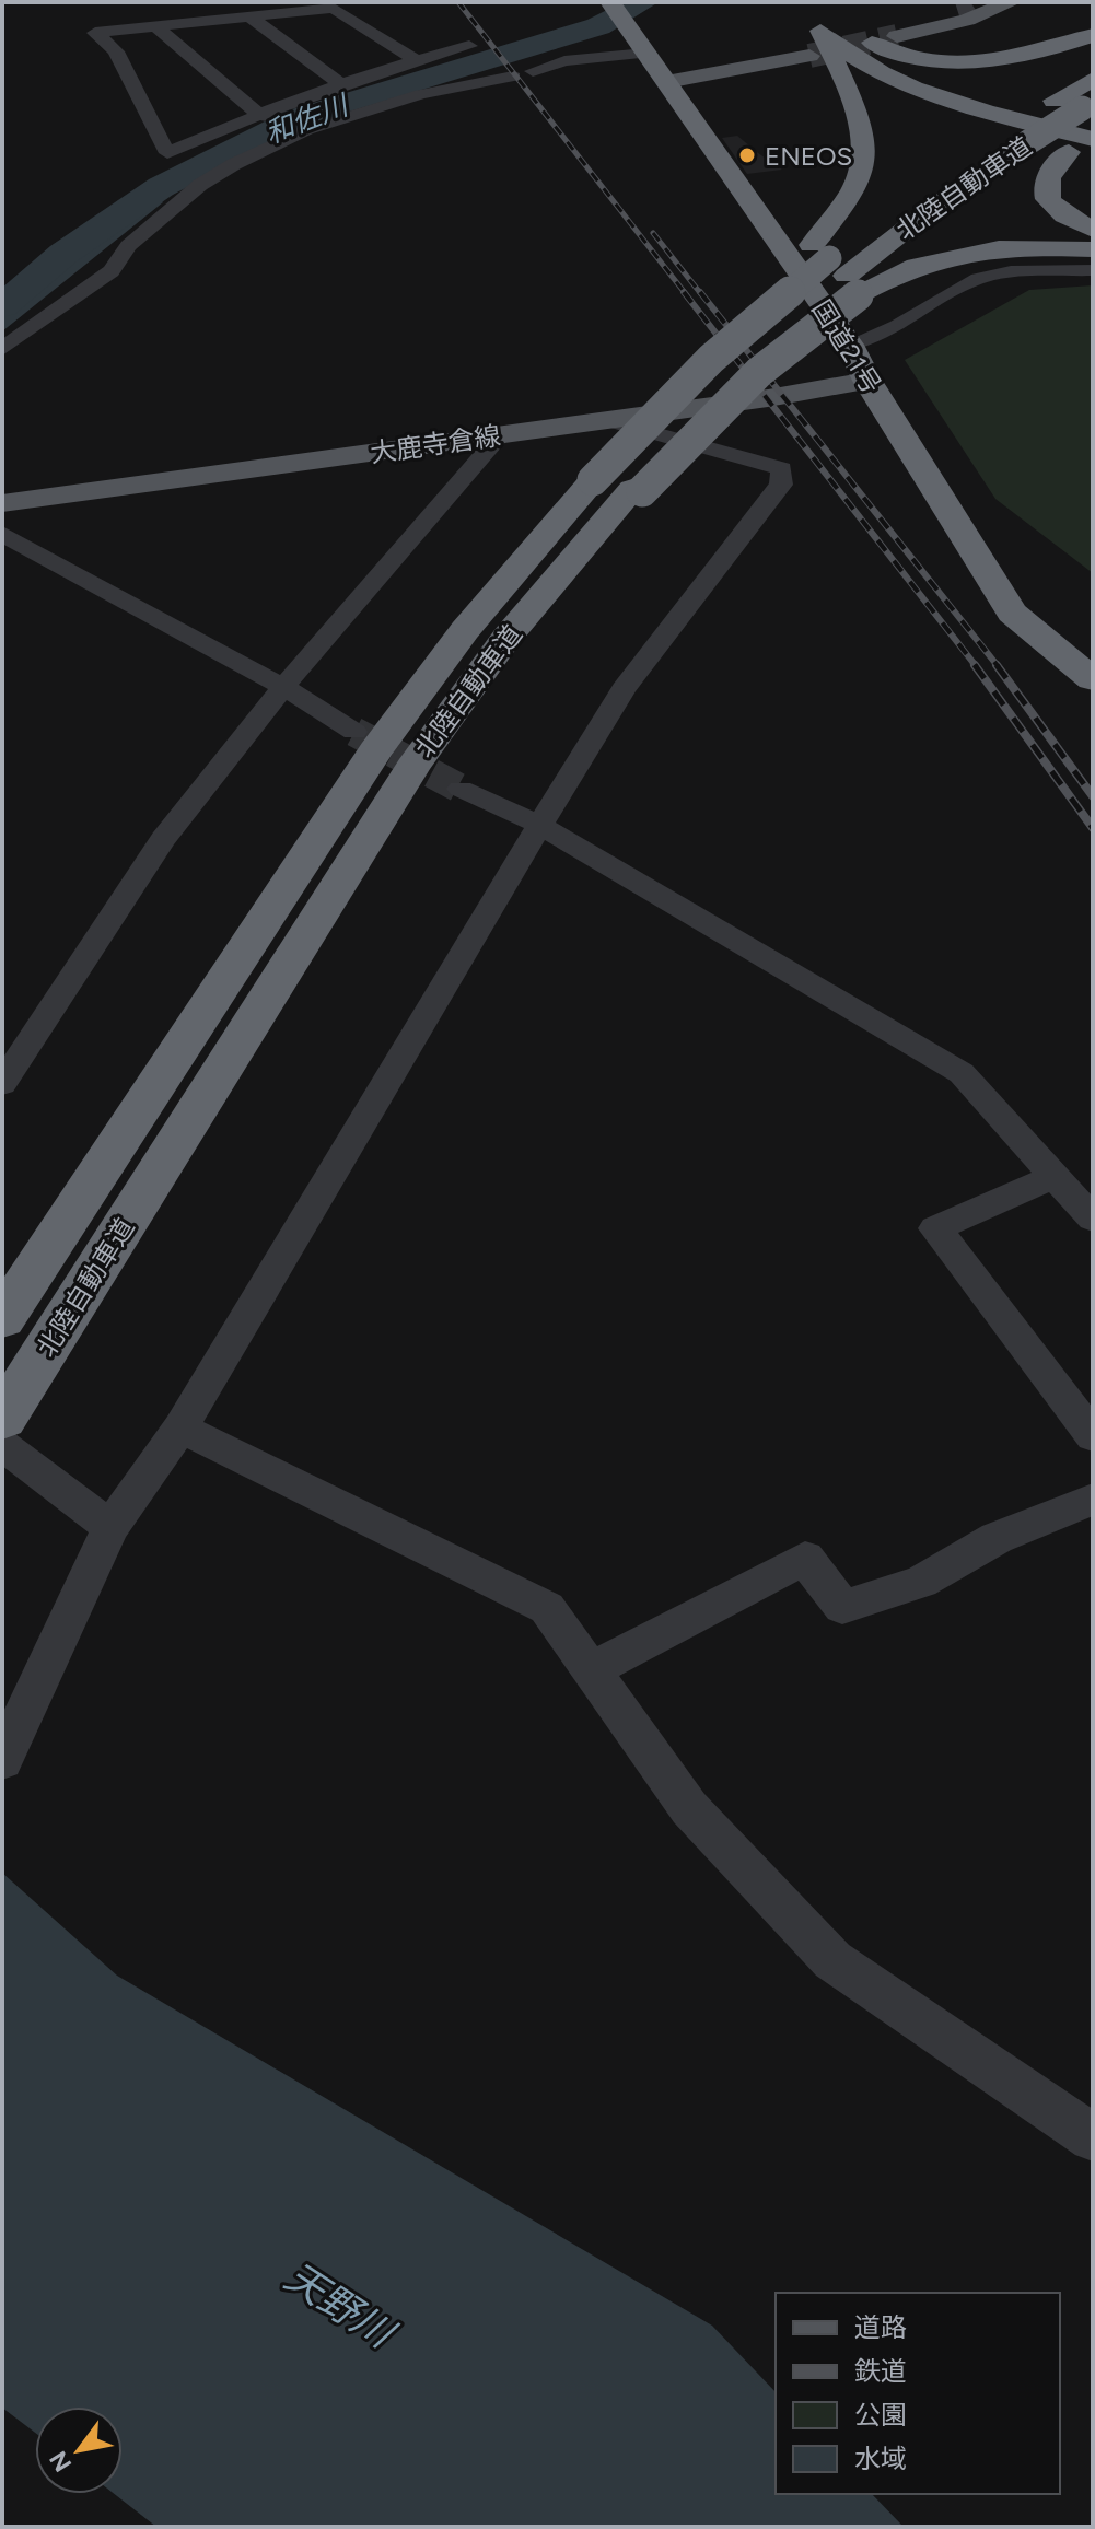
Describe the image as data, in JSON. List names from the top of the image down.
{
  "streets": {
    "highway": ["北陸自動車道", "国道21号"],
    "main road": ["大鹿寺倉線"]
  },
  "crossings": [
    ["国道21号", "大鹿寺倉線"]
  ],
  "water": ["和佐川", "天野川"],
  "places": ["ENEOS"],
  "legend": [
    "道路",
    "鉄道",
    "公園",
    "水域"
  ],
  "north": "bottom left"
}
